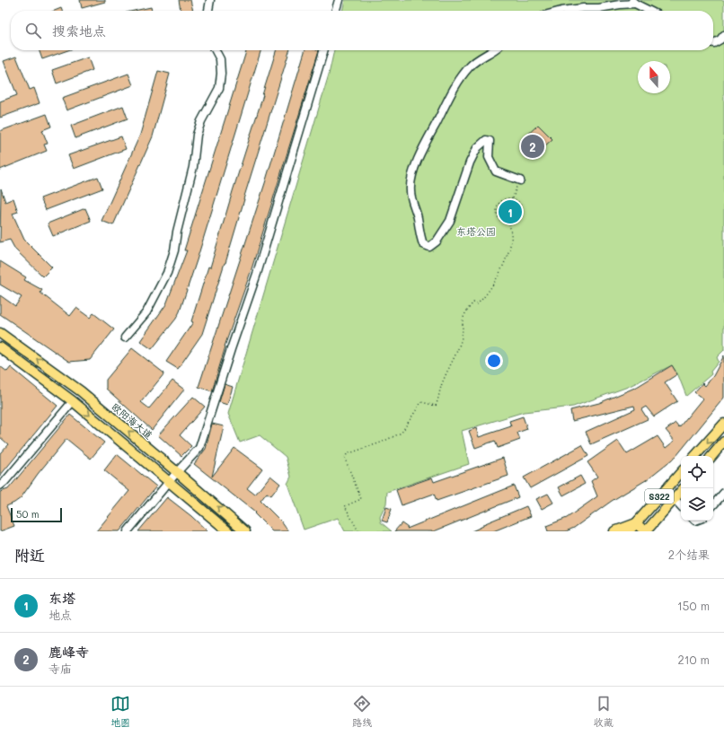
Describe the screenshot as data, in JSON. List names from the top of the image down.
{
  "streets": {
    "main road": ["欧阳海大道", "S322"]
  },
  "parks": ["东塔公园"],
  "scale_bar": "50 m",
  "north": "top",
  "page": {
    "search": "搜索地点",
    "pins": ["2", "1"],
    "scale": "50 m",
    "heading": ["附近", "2个结果"],
    "list": [
      {
        "mark": "1",
        "name": "东塔",
        "note": "地点",
        "value": "150 m"
      },
      {
        "mark": "2",
        "name": "鹿峰寺",
        "note": "寺庙",
        "value": "210 m"
      }
    ],
    "nav": ["地图", "路线", "收藏"]
  }
}
